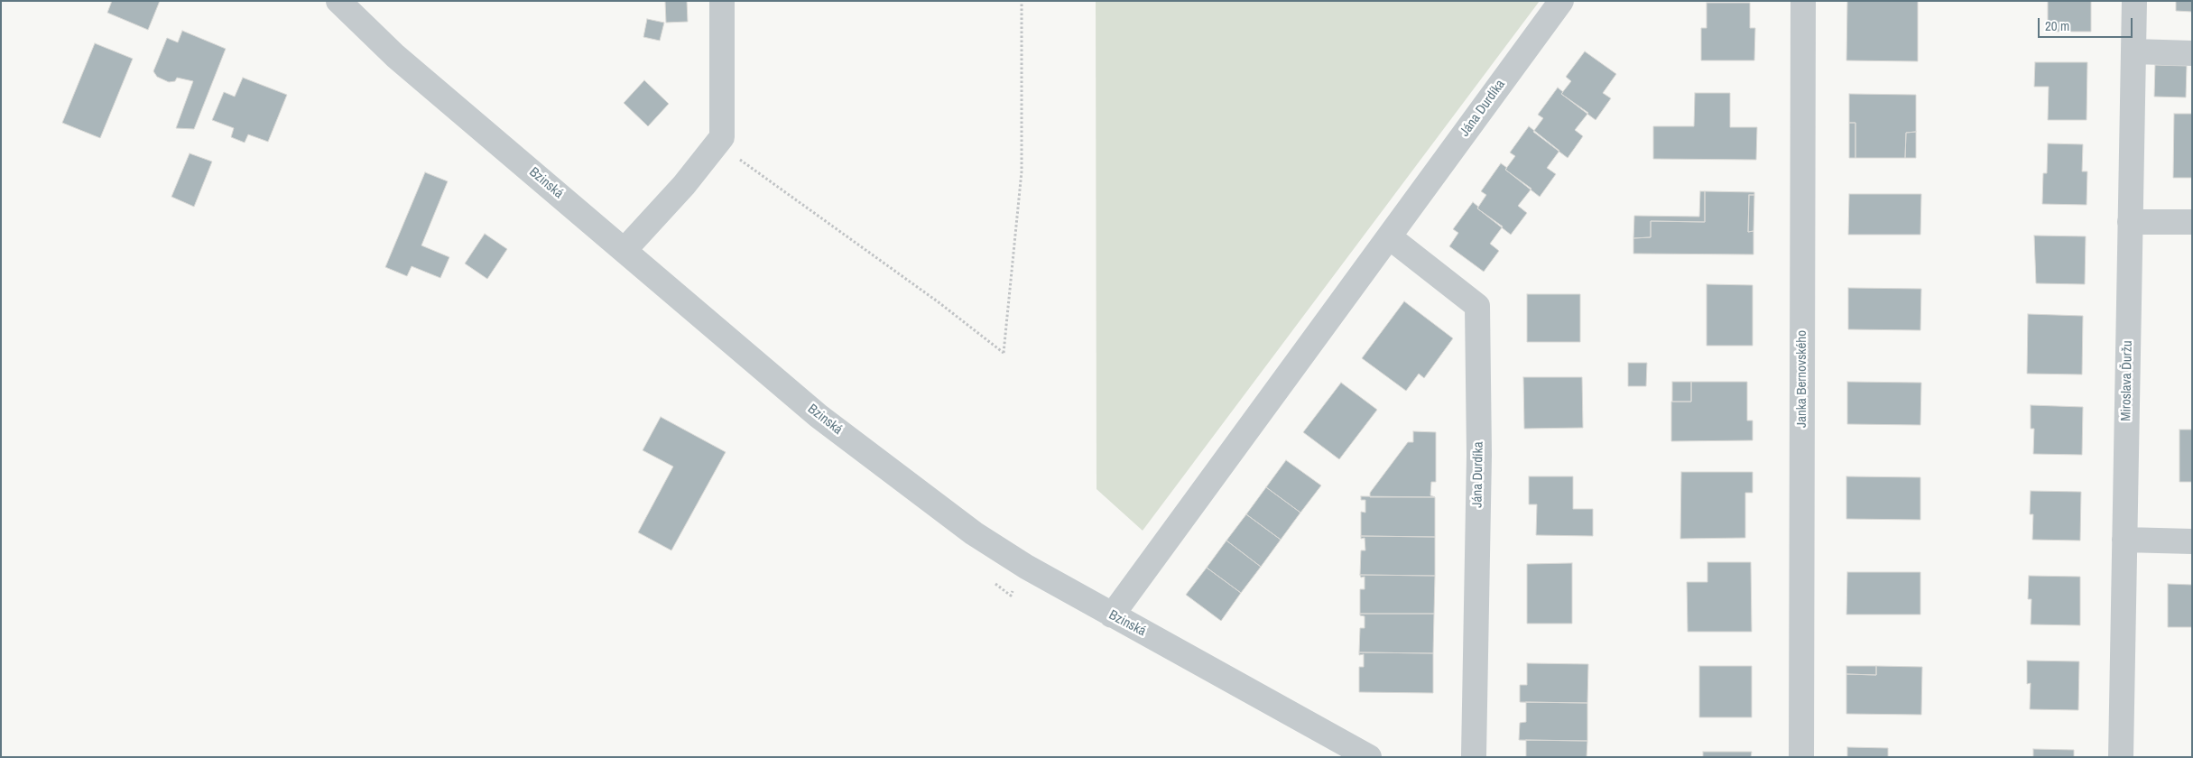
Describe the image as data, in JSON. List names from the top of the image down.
{
  "streets": {
    "street": [
      "Jána Durdíka",
      "Bzinská",
      "Janka Bernovského",
      "Miroslava Ďuržu"
    ]
  },
  "crossings": [
    ["Jána Durdíka", "Bzinská"]
  ],
  "scale_bar": "20 m"
}
